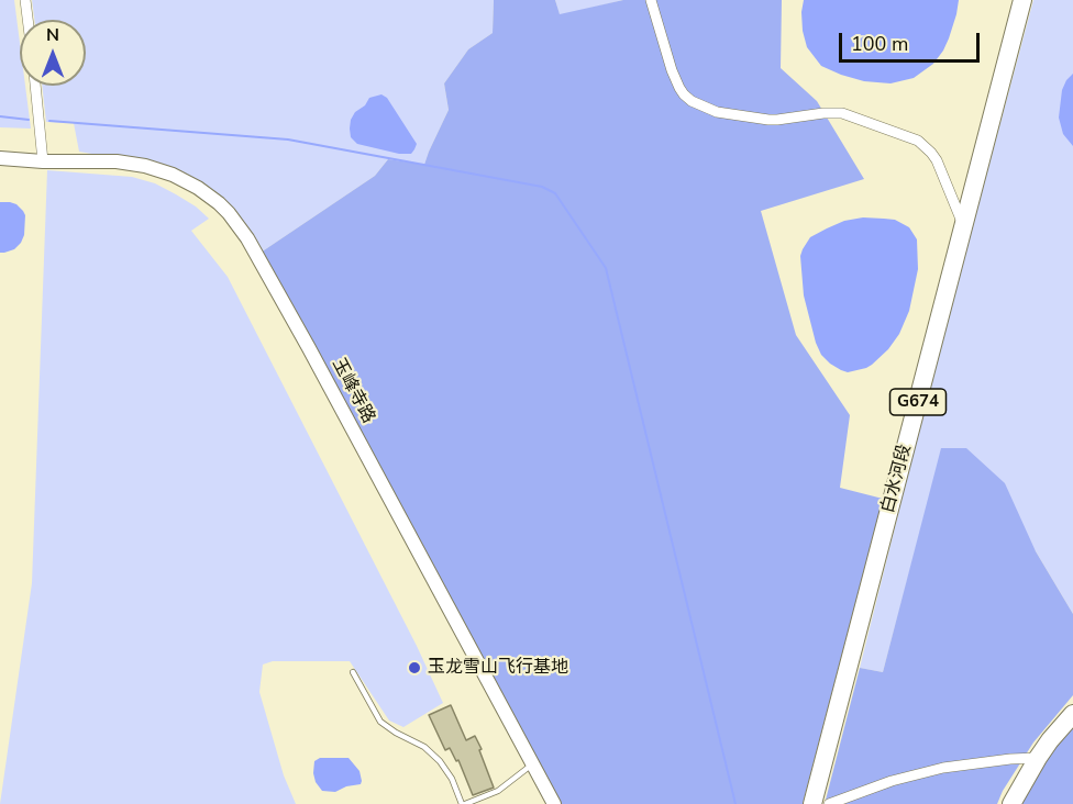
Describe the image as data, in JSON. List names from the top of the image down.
{
  "streets": {
    "highway": ["G674", "白水河段"],
    "main road": ["玉峰寺路"]
  },
  "places": ["玉龙雪山飞行基地"],
  "scale_bar": "100 m",
  "north": "top"
}
